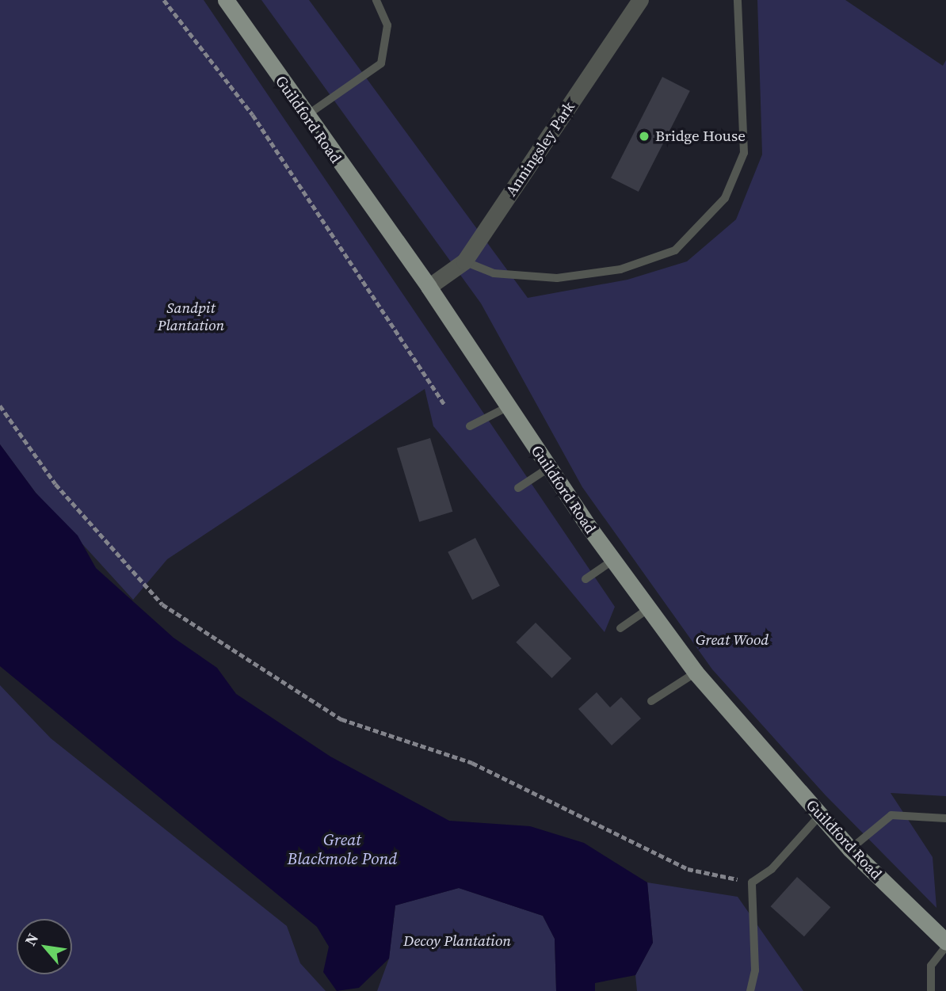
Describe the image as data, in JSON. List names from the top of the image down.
{
  "streets": {
    "main road": ["Guildford Road"],
    "street": ["Anningsley Park"]
  },
  "crossings": [
    ["Guildford Road", "Anningsley Park"]
  ],
  "water": ["Great Blackmole Pond"],
  "parks": ["Sandpit Plantation", "Great Wood", "Decoy Plantation"],
  "places": ["Bridge House"],
  "north": "top left"
}
